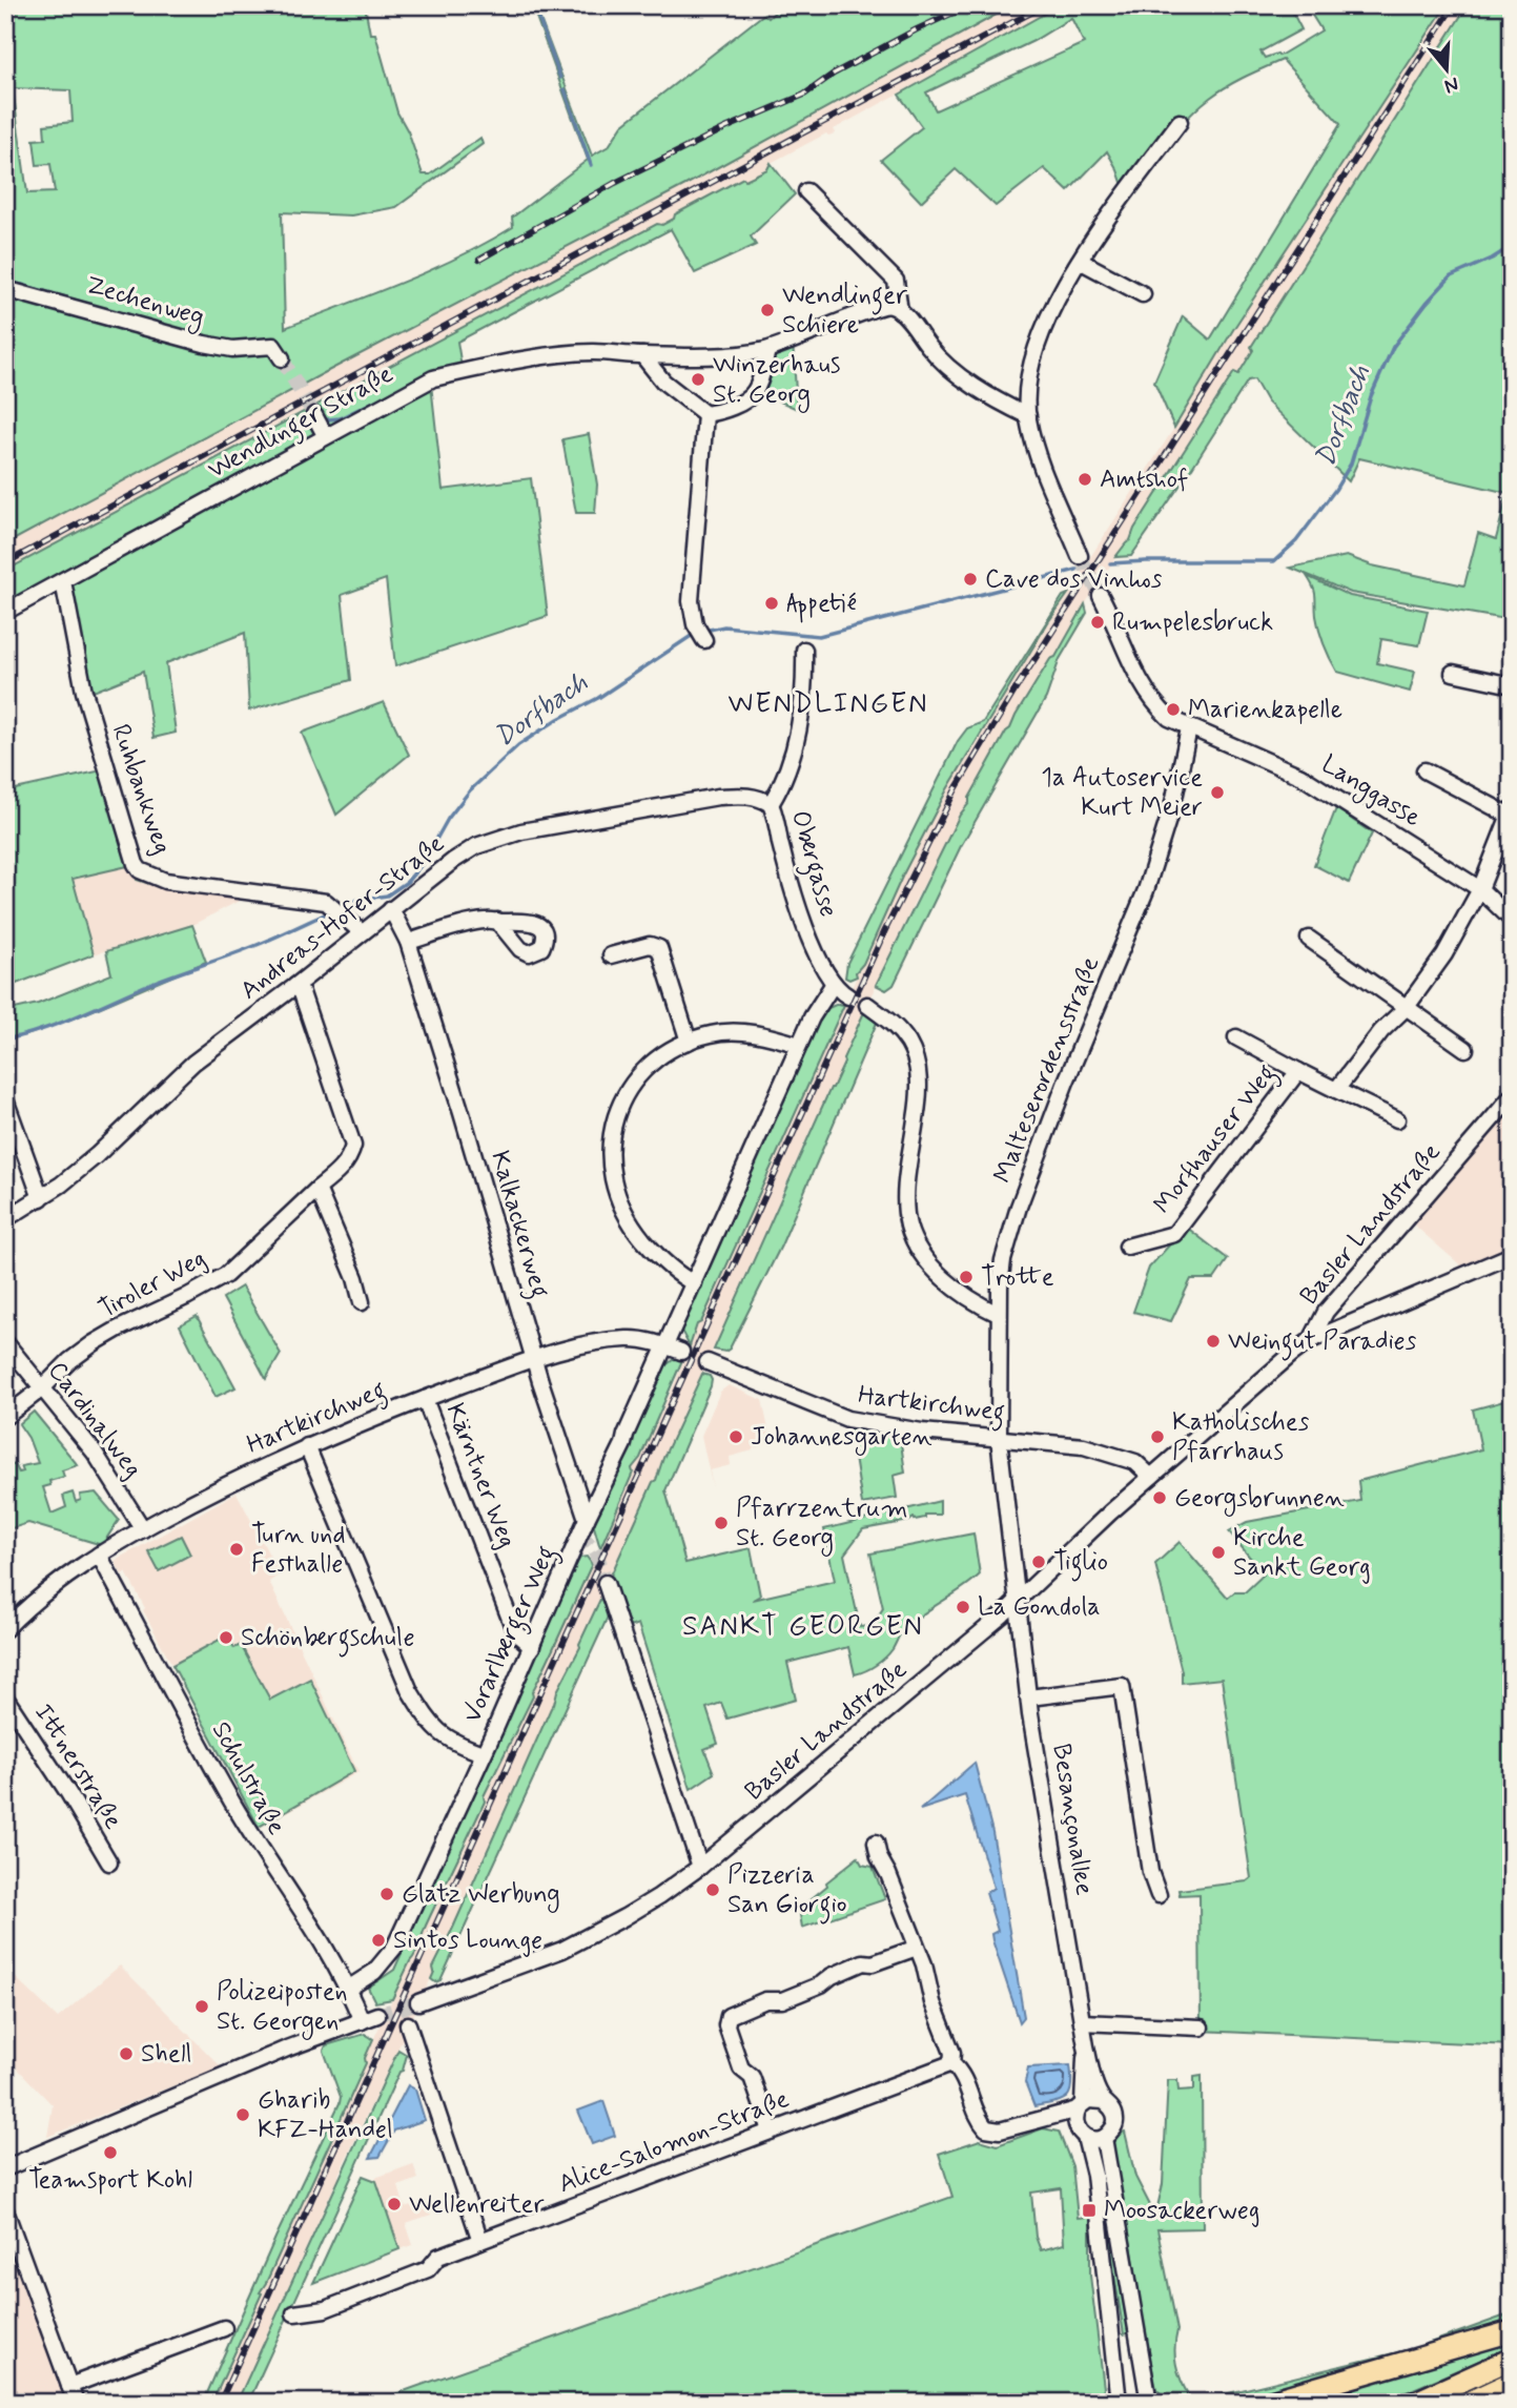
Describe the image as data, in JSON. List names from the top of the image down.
{
  "streets": {
    "street": [
      "Zechenweg",
      "Wendlinger Straße",
      "Ruhbankweg",
      "Langgasse",
      "Obergasse",
      "Andreas-Hofer-Straße",
      "Malteserordensstraße",
      "Morfhauser Weg",
      "Kalkackerweg",
      "Basler Landstraße",
      "Tiroler Weg",
      "Hartkirchweg",
      "Cardinalweg",
      "Kärntner Weg",
      "Vorarlberger Weg",
      "Ittnerstraße",
      "Schulstraße",
      "Besançonallee",
      "Alice-Salomon-Straße"
    ]
  },
  "crossings": [
    ["Wendlinger Straße", "Ruhbankweg"],
    ["Ruhbankweg", "Andreas-Hofer-Straße"],
    ["Langgasse", "Malteserordensstraße"],
    ["Obergasse", "Andreas-Hofer-Straße"],
    ["Obergasse", "Vorarlberger Weg"],
    ["Andreas-Hofer-Straße", "Kalkackerweg"],
    ["Andreas-Hofer-Straße", "Tiroler Weg"],
    ["Malteserordensstraße", "Basler Landstraße"],
    ["Malteserordensstraße", "Hartkirchweg"],
    ["Malteserordensstraße", "Besançonallee"],
    ["Kalkackerweg", "Hartkirchweg"],
    ["Kalkackerweg", "Vorarlberger Weg"],
    ["Basler Landstraße", "Hartkirchweg"],
    ["Basler Landstraße", "Besançonallee"],
    ["Tiroler Weg", "Cardinalweg"],
    ["Hartkirchweg", "Cardinalweg"],
    ["Hartkirchweg", "Kärntner Weg"],
    ["Hartkirchweg", "Vorarlberger Weg"],
    ["Hartkirchweg", "Schulstraße"],
    ["Kärntner Weg", "Vorarlberger Weg"],
    ["Vorarlberger Weg", "Schulstraße"]
  ],
  "districts": ["WENDLINGEN", "SANKT GEORGEN"],
  "water": ["Dorfbach"],
  "places": {
    "other": [
      "Wendlinger Schiere",
      "Winzerhaus St. Georg",
      "Amtshof",
      "Cave dos Vinhos",
      "Appetié",
      "Rumpelesbruck",
      "Marienkapelle",
      "1a Autoservice Kurt Meier",
      "Trotte",
      "Weingut Paradies",
      "Johannesgarten",
      "Katholisches Pfarrhaus",
      "Georgsbrunnen",
      "Pfarrzentrum St. Georg",
      "Turn und Festhalle",
      "Kirche Sankt Georg",
      "Tiglio",
      "La Gondola",
      "Schönbergschule",
      "Pizzeria San Giorgio",
      "Glatz Werbung",
      "Sintos Lounge",
      "Polizeiposten St. Georgen",
      "Shell",
      "Gharib KFZ-Handel",
      "Teamsport Kohl",
      "Wellenreiter"
    ],
    "transit": ["Moosackerweg"]
  },
  "north": "bottom"
}
